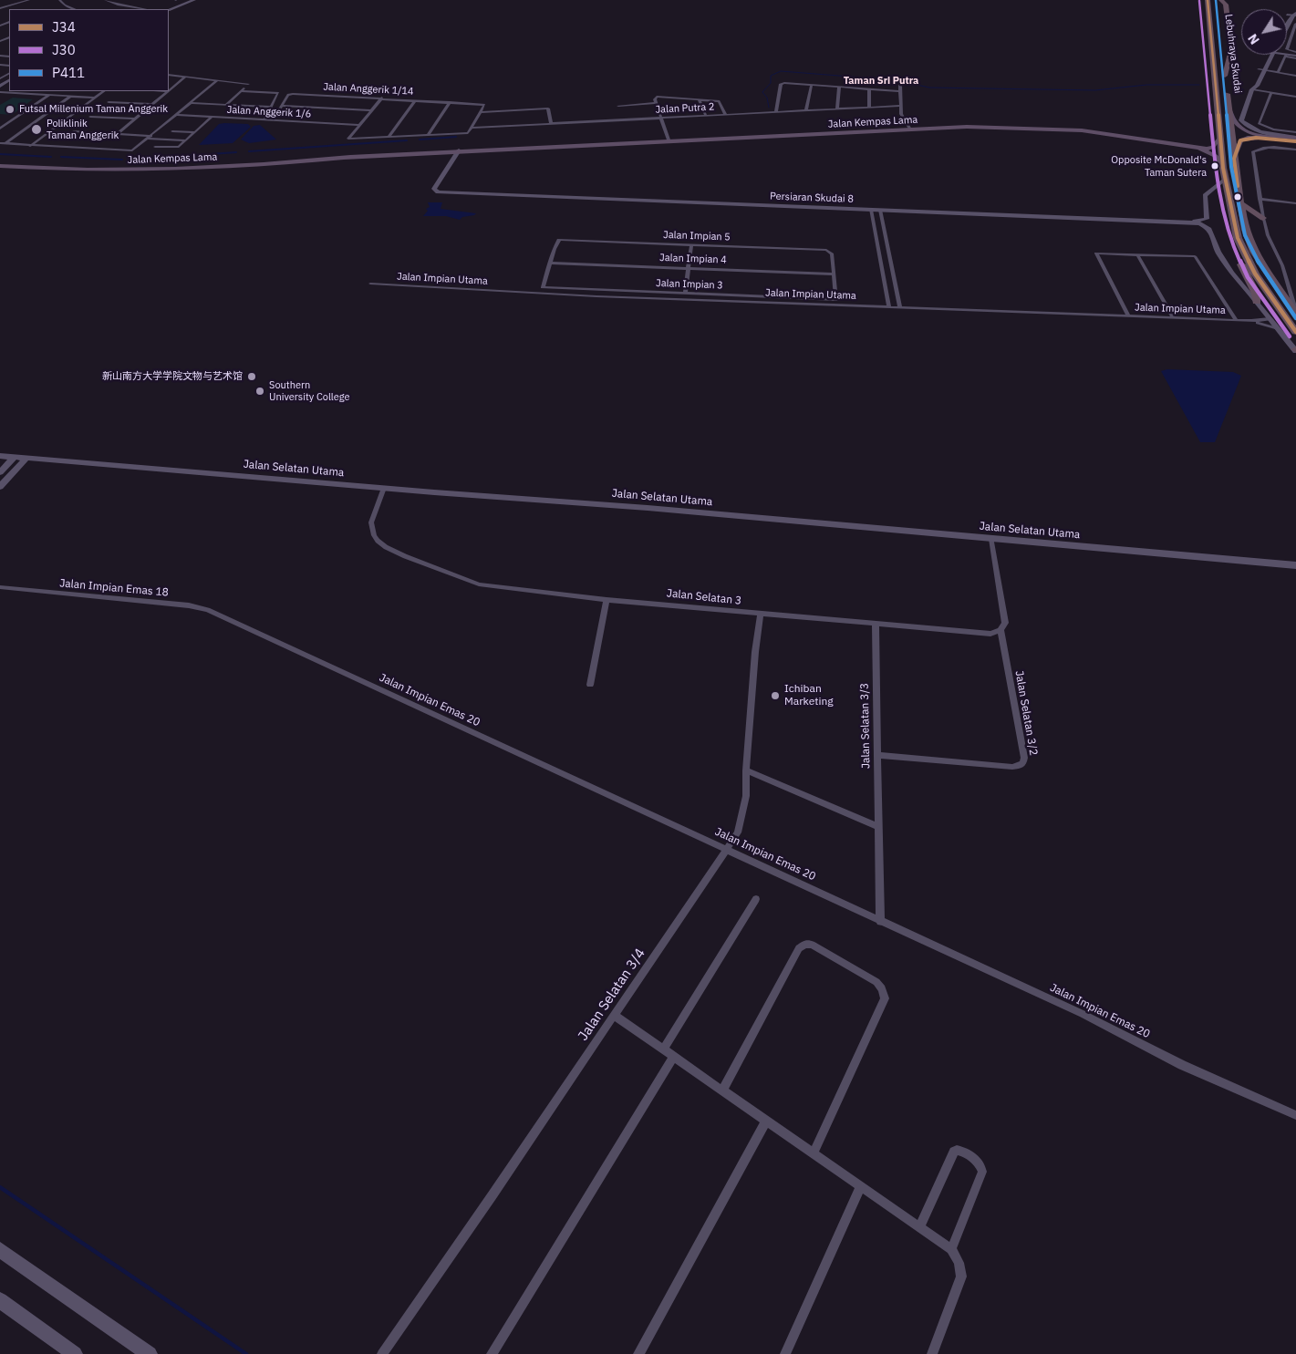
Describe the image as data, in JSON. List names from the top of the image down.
{
  "streets": {
    "highway": ["Lebuhraya Skudai"],
    "main road": ["Jalan Kempas Lama"],
    "street": [
      "Jalan Anggerik 1/14",
      "Jalan Putra 2",
      "Jalan Anggerik 1/6",
      "Persiaran Skudai 8",
      "Jalan Impian 5",
      "Jalan Impian 4",
      "Jalan Impian Utama",
      "Jalan Impian 3",
      "Jalan Selatan Utama",
      "Jalan Impian Emas 18",
      "Jalan Selatan 3",
      "Jalan Impian Emas 20",
      "Jalan Selatan 3/2",
      "Jalan Selatan 3/3",
      "Jalan Selatan 3/4"
    ]
  },
  "crossings": [
    ["Lebuhraya Skudai", "Jalan Kempas Lama"],
    ["Jalan Impian 5", "Jalan Impian 4"],
    ["Jalan Impian 5", "Jalan Impian 3"],
    ["Jalan Impian 4", "Jalan Impian 3"],
    ["Jalan Selatan Utama", "Jalan Selatan 3"],
    ["Jalan Impian Emas 18", "Jalan Impian Emas 20"],
    ["Jalan Selatan 3", "Jalan Selatan 3/2"],
    ["Jalan Selatan 3", "Jalan Selatan 3/3"],
    ["Jalan Selatan 3", "Jalan Selatan 3/4"],
    ["Jalan Impian Emas 20", "Jalan Selatan 3/3"],
    ["Jalan Impian Emas 20", "Jalan Selatan 3/4"],
    ["Jalan Selatan 3/2", "Jalan Selatan 3/3"]
  ],
  "districts": ["Taman Sri Putra"],
  "places": [
    "Futsal Millenium Taman Anggerik",
    "Poliklinik Taman Anggerik",
    "Opposite McDonald's Taman Sutera",
    "新山南方大学学院文物与艺术馆",
    "Southern University College",
    "Ichiban Marketing"
  ],
  "lines": ["transit line J34", "transit line P411", "transit line J30"],
  "legend": ["J34", "J30", "P411"],
  "north": "bottom left"
}
